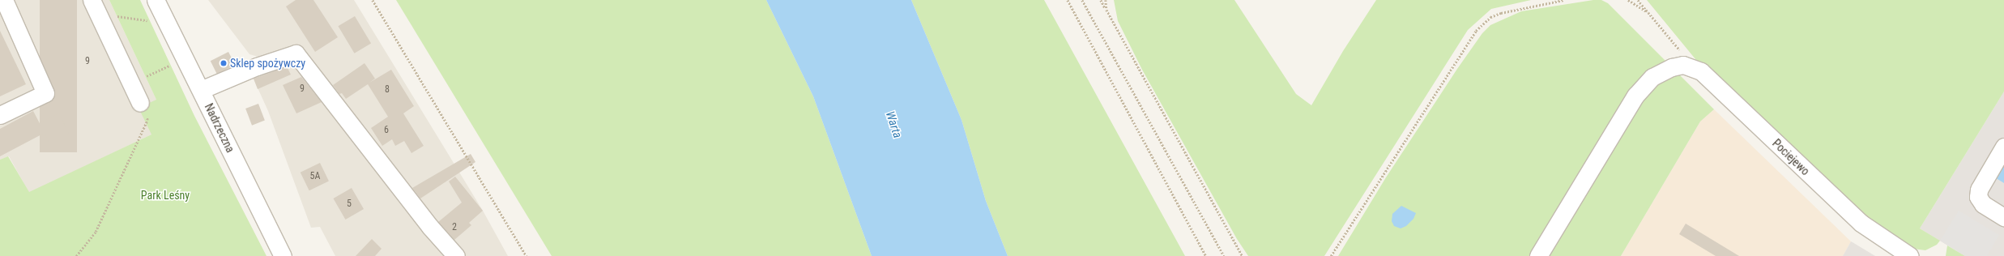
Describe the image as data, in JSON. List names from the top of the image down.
{
  "streets": {
    "street": ["Nadrzeczna", "Pociejewo"]
  },
  "water": ["Warta"],
  "parks": ["Park Leśny"],
  "places": ["Sklep spożywczy"],
  "house_numbers": [
    "9",
    "9",
    "8",
    "6",
    "5A",
    "5",
    "2"
  ]
}
